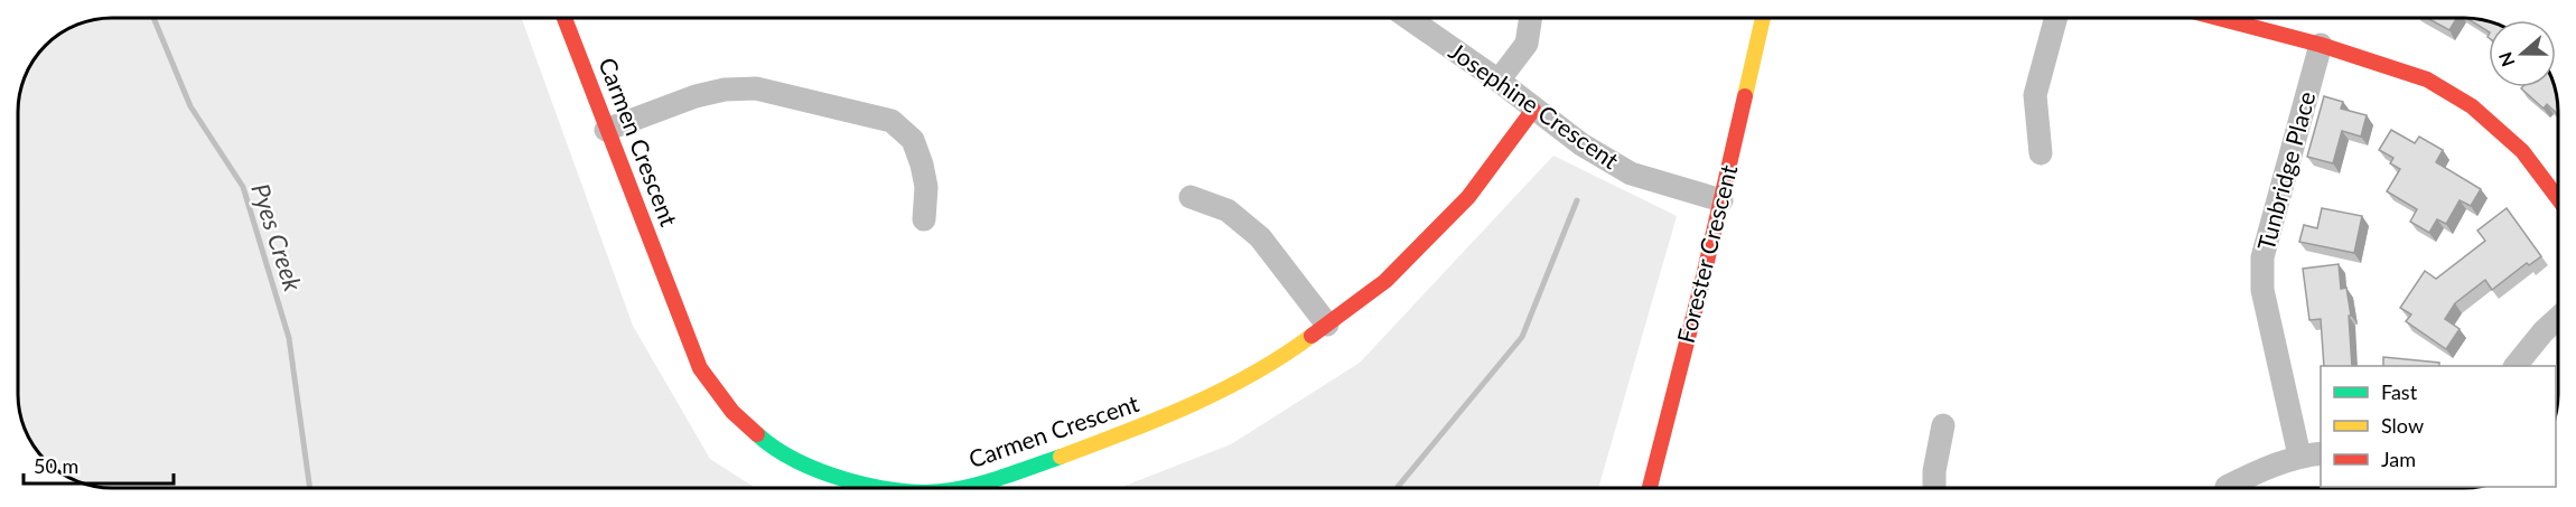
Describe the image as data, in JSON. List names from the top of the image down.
{
  "streets": {
    "street": [
      "Josephine Crescent",
      "Carmen Crescent",
      "Tunbridge Place",
      "Forester Crescent"
    ]
  },
  "crossings": [
    ["Josephine Crescent", "Carmen Crescent"],
    ["Josephine Crescent", "Forester Crescent"]
  ],
  "water": ["Pyes Creek"],
  "legend": ["Fast", "Slow", "Jam"],
  "scale_bar": "50 m",
  "north": "left"
}
